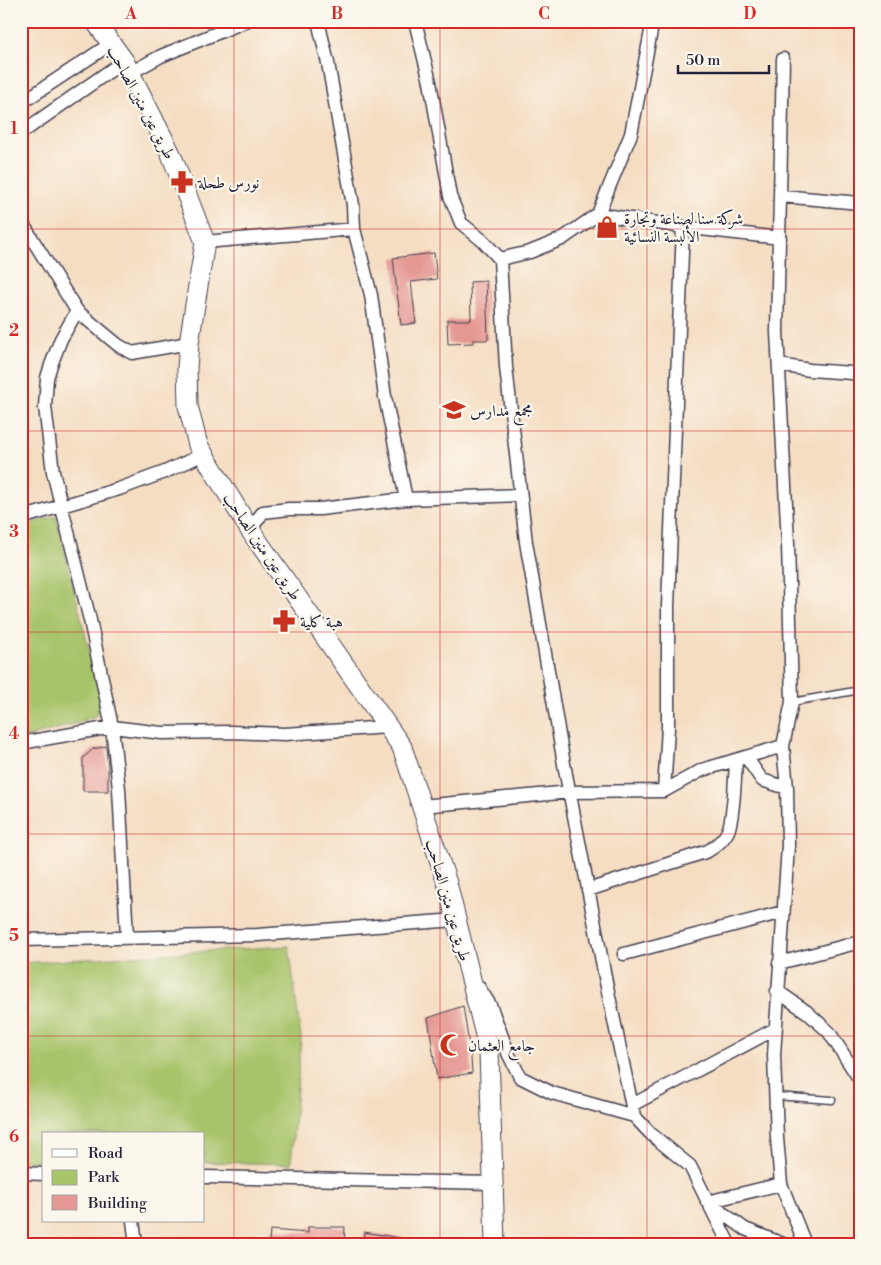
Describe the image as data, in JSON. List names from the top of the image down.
{
  "streets": {
    "main road": ["طريق عين منين الصاحب"]
  },
  "places": {
    "pharmacy": ["نورس طحلة", "هبة كلية"],
    "shop": ["شركة سنا لصناعة وتجارة الألبسة النسائية"],
    "school or university": ["مجمع مدارس"],
    "mosque": ["جامع العثمان"]
  },
  "legend": ["Road", "Park", "Building"],
  "scale_bar": "50 m",
  "grid": {
    "columns": [
      "A",
      "B",
      "C",
      "D"
    ],
    "rows": [
      "1",
      "2",
      "3",
      "4",
      "5",
      "6"
    ]
  }
}
